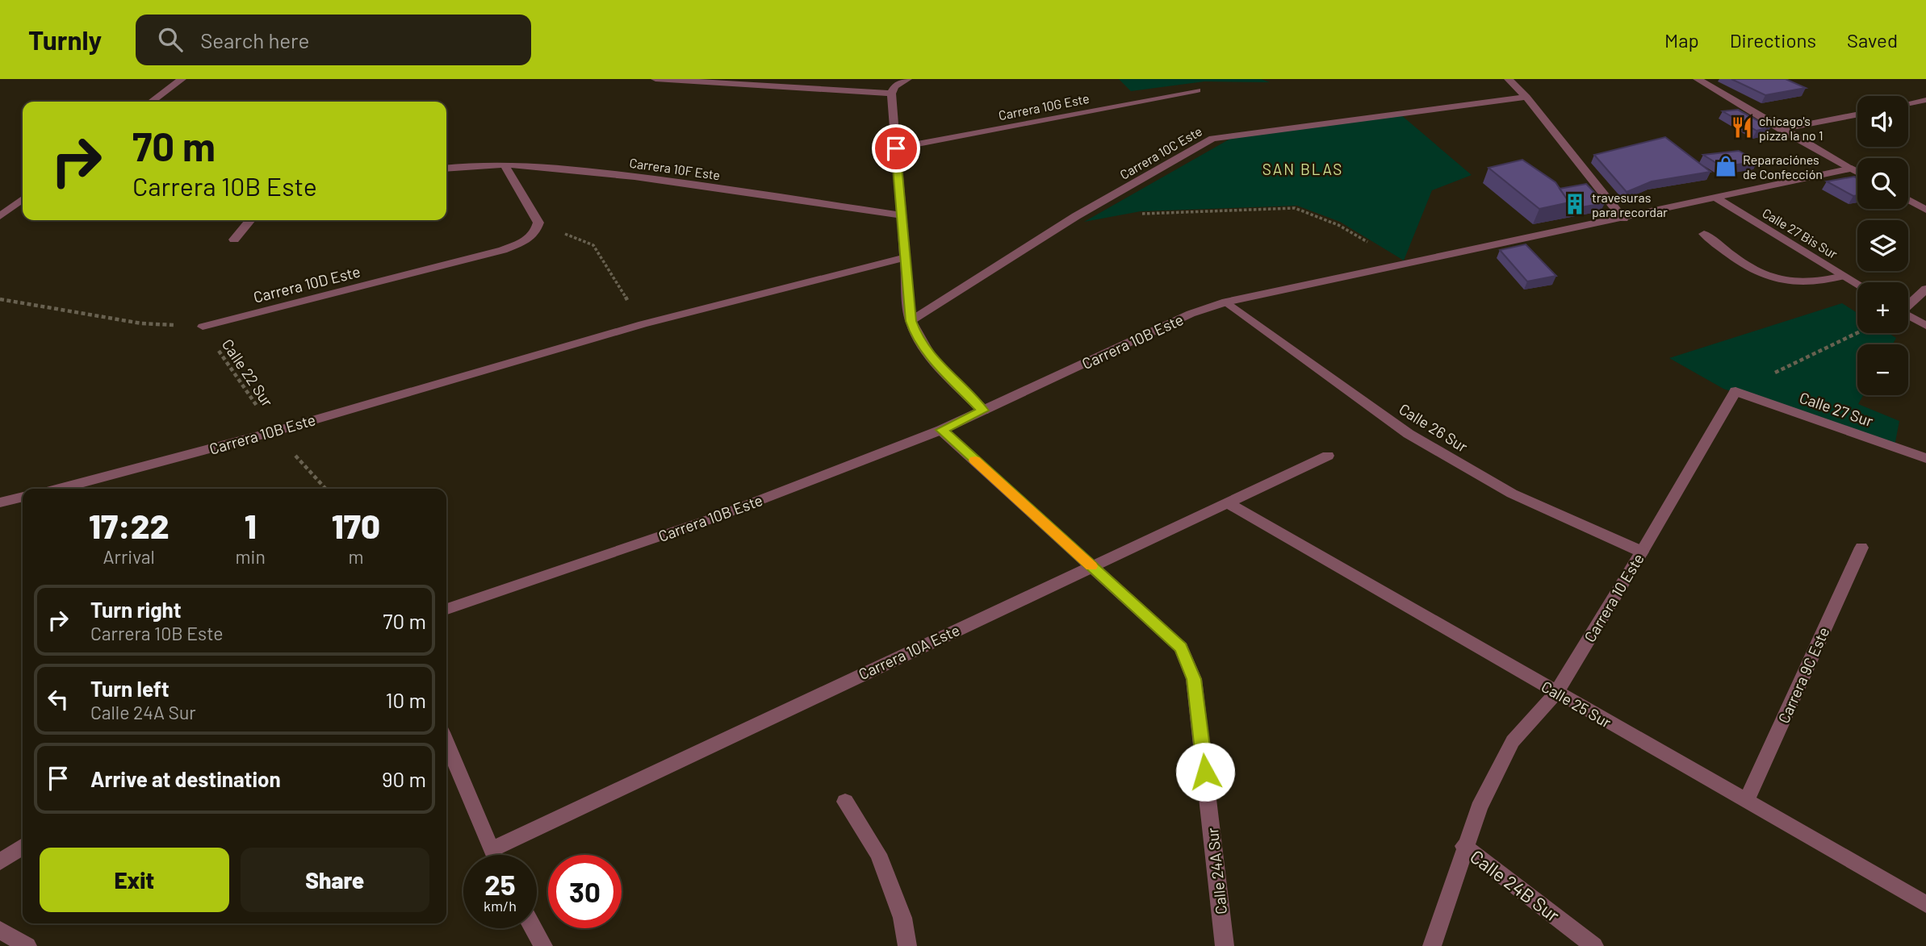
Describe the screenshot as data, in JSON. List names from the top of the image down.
{
  "streets": {
    "street": [
      "Carrera 10G Este",
      "Carrera 10C Este",
      "Carrera 10F Este",
      "Calle 27 Bis Sur",
      "Carrera 10D Este",
      "Carrera 10B Este",
      "Calle 27 Sur",
      "Calle 26 Sur",
      "Carrera 10 Este",
      "Carrera 10A Este",
      "Carrera 9C Este",
      "Calle 25 Sur",
      "Calle 24A Sur",
      "Calle 24B Sur"
    ],
    "path": ["Calle 22 Sur"]
  },
  "crossings": [
    ["Calle 27 Bis Sur", "Carrera 10B Este"],
    ["Carrera 10D Este", "Calle 22 Sur"],
    ["Carrera 10B Este", "Calle 22 Sur"],
    ["Carrera 10B Este", "Calle 26 Sur"],
    ["Carrera 10B Este", "Calle 24A Sur"],
    ["Calle 27 Sur", "Carrera 10 Este"],
    ["Calle 26 Sur", "Carrera 10 Este"],
    ["Carrera 10 Este", "Calle 25 Sur"],
    ["Carrera 10 Este", "Calle 24B Sur"],
    ["Carrera 10A Este", "Calle 25 Sur"],
    ["Carrera 10A Este", "Calle 24A Sur"],
    ["Carrera 9C Este", "Calle 25 Sur"]
  ],
  "districts": ["SAN BLAS"],
  "places": {
    "restaurant": ["chicago's pizza la no 1"],
    "shop": ["Reparaciónes de Confección"],
    "building": ["travesuras para recordar"]
  },
  "page": {
    "header": "Turnly",
    "search": "Search here",
    "nav": ["Map", "Directions", "Saved"],
    "map_buttons": ["+", "−"],
    "turn": ["70 m", "Carrera 10B Este"],
    "eta": [
      "17:22",
      "Arrival",
      "1",
      "min",
      "170",
      "m"
    ],
    "list": [
      {
        "name": "Turn right",
        "note": "Carrera 10B Este",
        "value": "70 m"
      },
      {
        "name": "Turn left",
        "note": "Calle 24A Sur",
        "value": "10 m"
      },
      {
        "name": "Arrive at destination",
        "value": "90 m"
      }
    ],
    "buttons": ["Exit", "Share"],
    "speed": "25 km/h",
    "limit": "30"
  }
}
